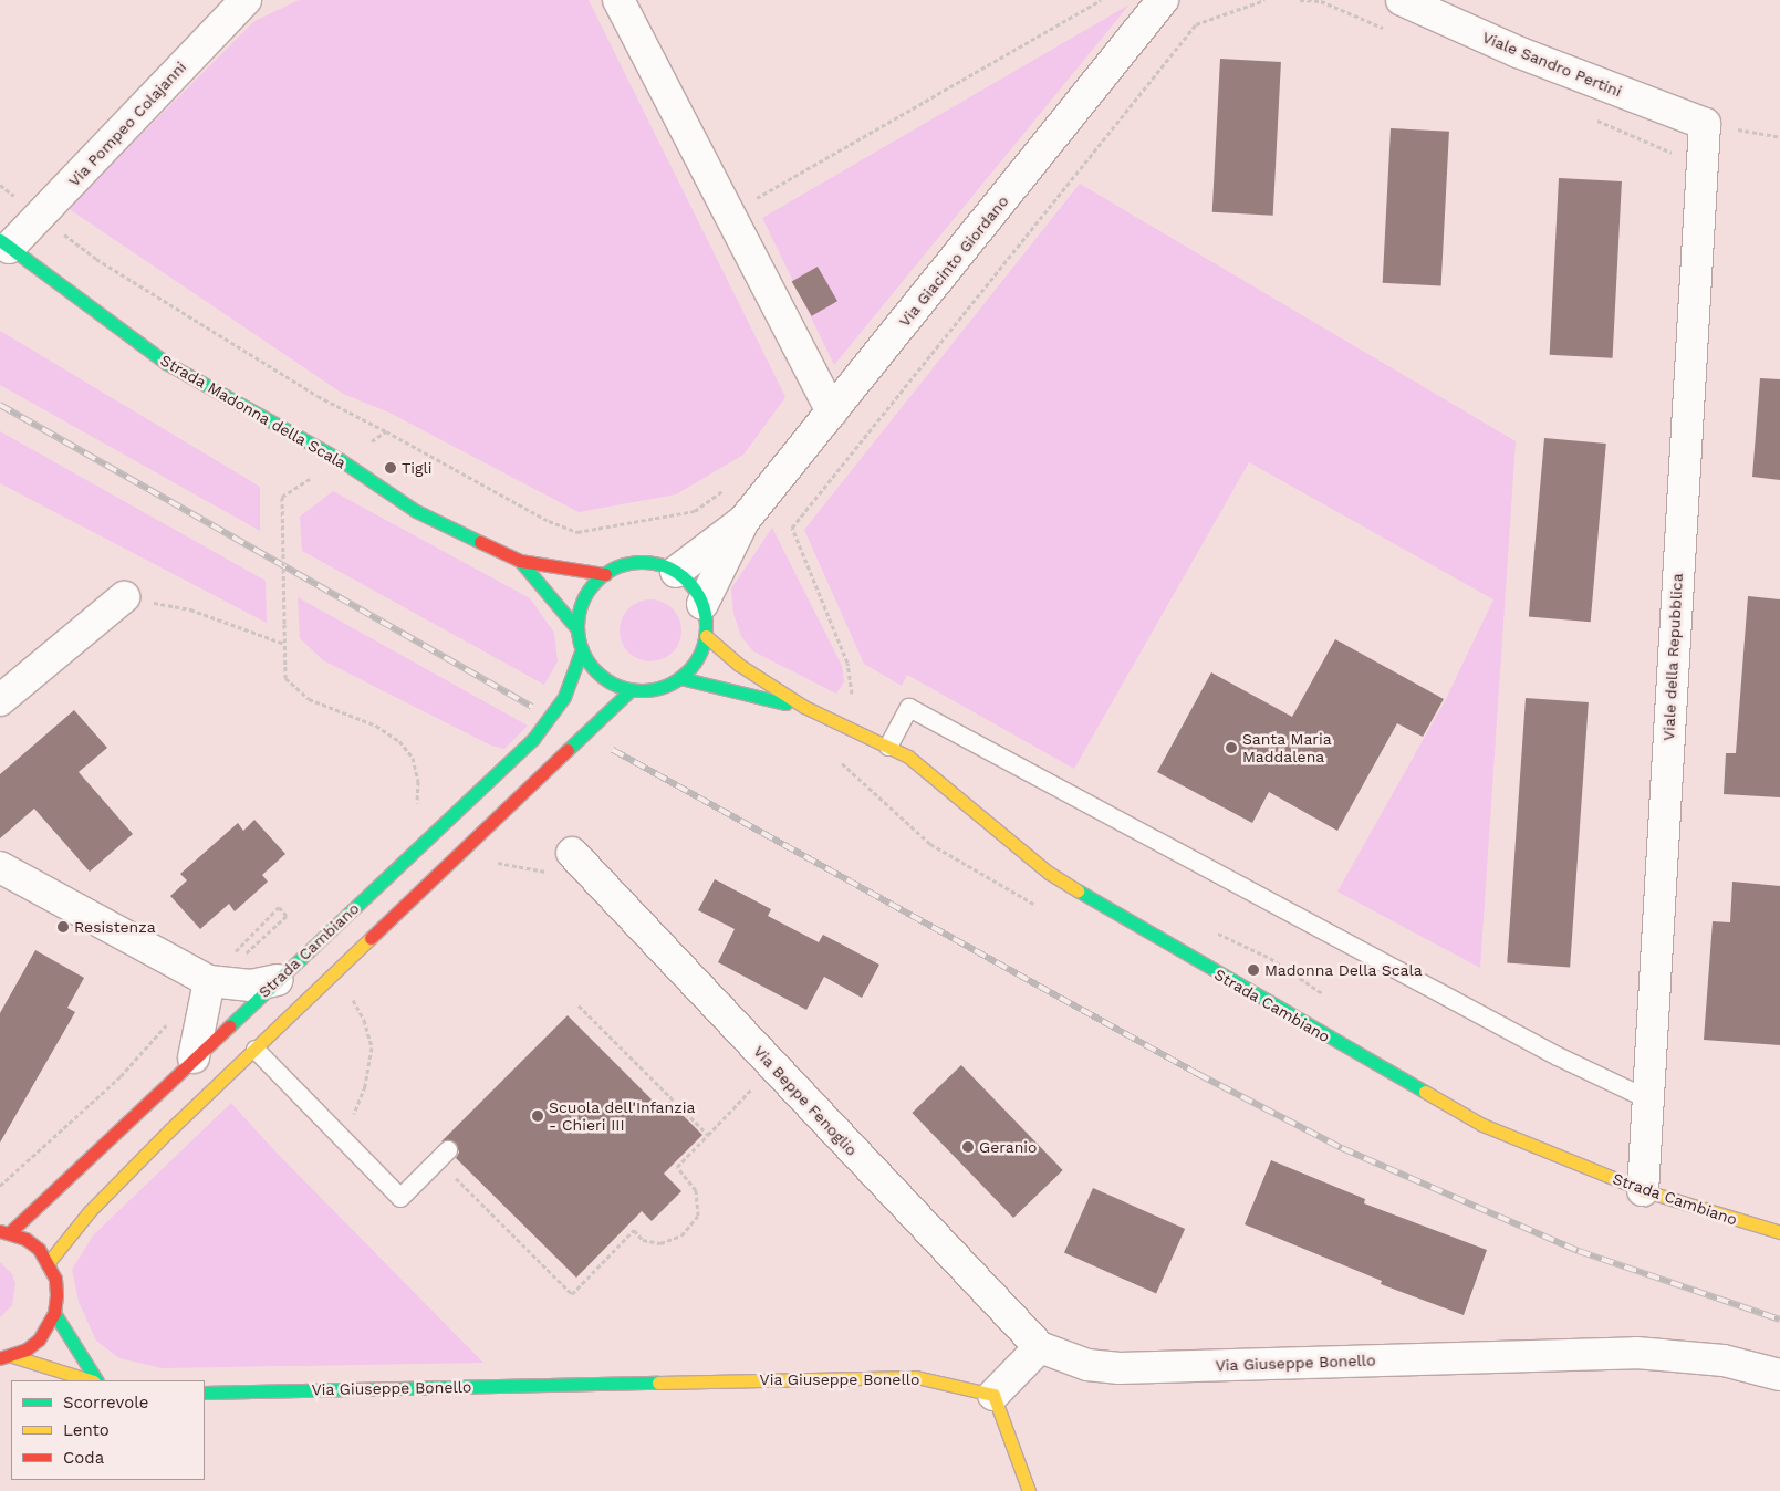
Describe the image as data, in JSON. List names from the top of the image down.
{
  "streets": {
    "main road": ["Strada Madonna della Scala", "Strada Cambiano", "Via Giuseppe Bonello"],
    "street": [
      "Viale Sandro Pertini",
      "Via Pompeo Colajanni",
      "Via Giacinto Giordano",
      "Viale della Repubblica",
      "Via Beppe Fenoglio"
    ]
  },
  "crossings": [
    ["Viale Sandro Pertini", "Viale della Repubblica"],
    ["Via Pompeo Colajanni", "Strada Madonna della Scala"],
    ["Viale della Repubblica", "Strada Cambiano"],
    ["Via Beppe Fenoglio", "Via Giuseppe Bonello"]
  ],
  "places": [
    "Tigli",
    "Santa Maria Maddalena",
    "Resistenza",
    "Madonna Della Scala",
    "Scuola dell'Infanzia - Chieri III",
    "Geranio"
  ],
  "legend": ["Scorrevole", "Lento", "Coda"]
}
